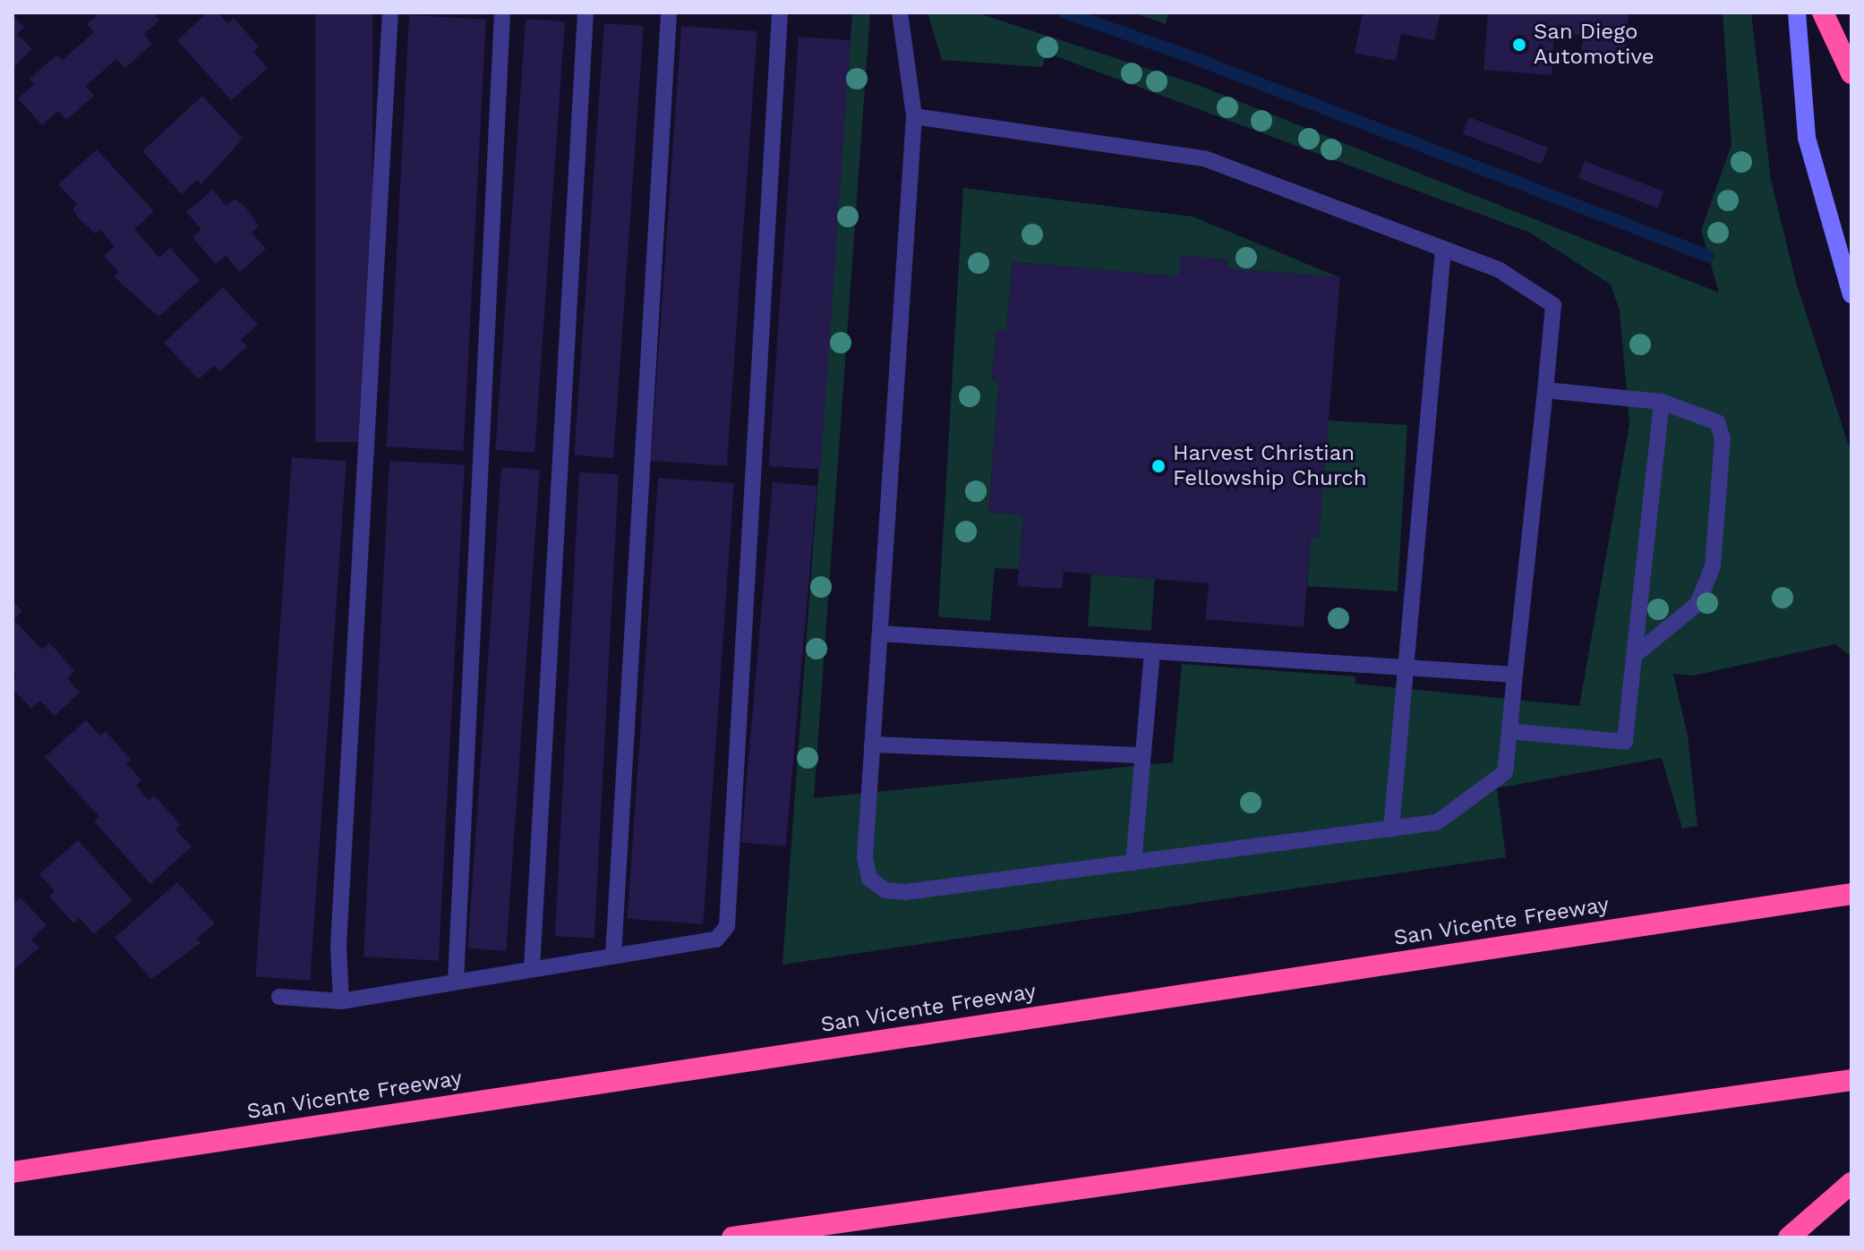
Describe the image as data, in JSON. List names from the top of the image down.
{
  "streets": {
    "highway": ["San Vicente Freeway"]
  },
  "places": ["San Diego Automotive", "Harvest Christian Fellowship Church"]
}
